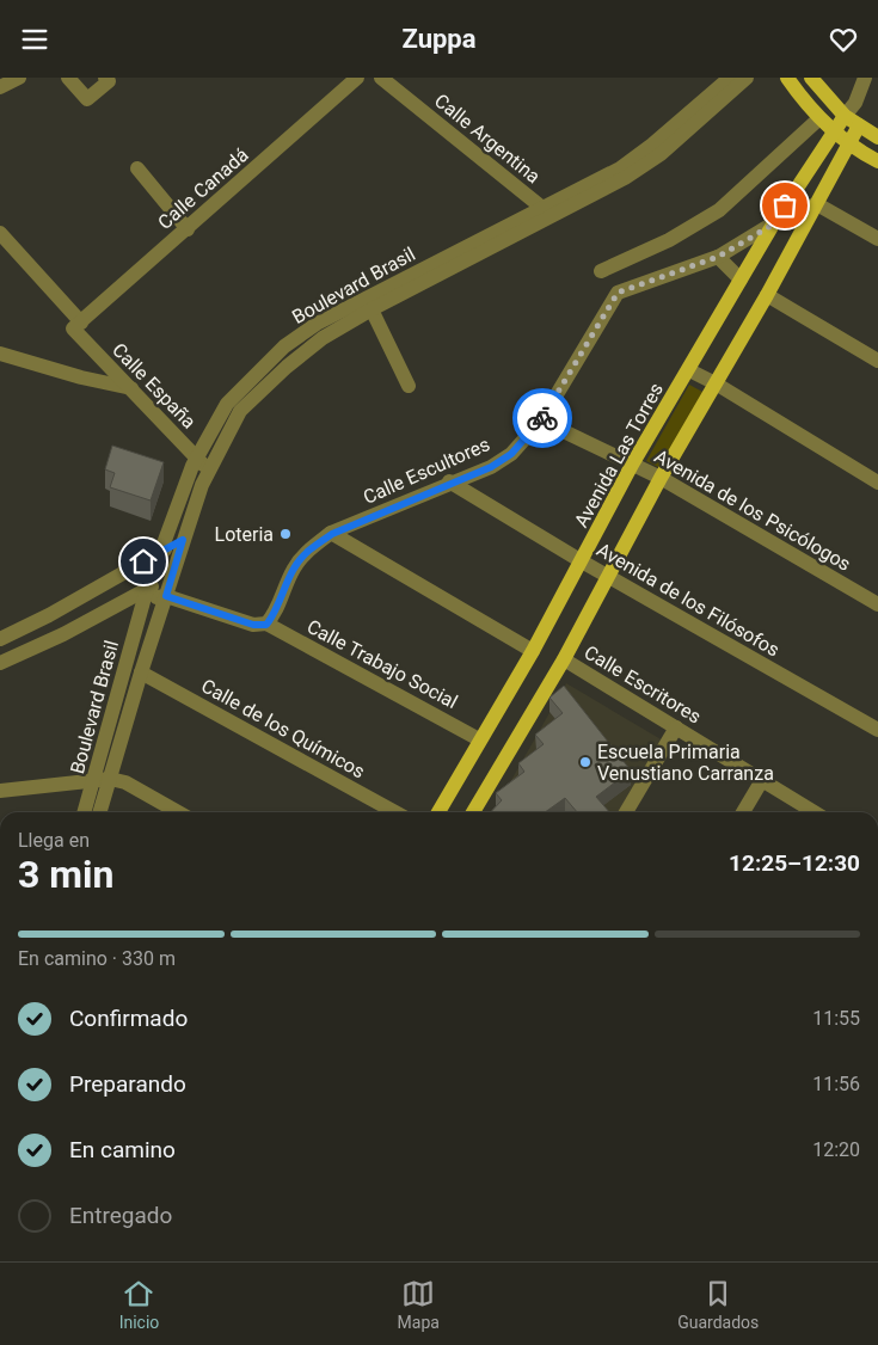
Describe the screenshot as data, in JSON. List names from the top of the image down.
{
  "streets": {
    "main road": ["Avenida Las Torres"],
    "street": [
      "Calle Argentina",
      "Calle Canadá",
      "Boulevard Brasil",
      "Calle España",
      "Calle Escultores",
      "Avenida de los Psicólogos",
      "Avenida de los Filósofos",
      "Calle Trabajo Social",
      "Calle Escritores",
      "Calle de los Químicos"
    ]
  },
  "crossings": [
    ["Calle Argentina", "Boulevard Brasil"],
    ["Calle Canadá", "Calle España"],
    ["Boulevard Brasil", "Calle España"],
    ["Boulevard Brasil", "Calle de los Químicos"],
    ["Avenida Las Torres", "Calle Escultores"],
    ["Avenida Las Torres", "Avenida de los Psicólogos"],
    ["Avenida Las Torres", "Avenida de los Filósofos"],
    ["Avenida Las Torres", "Calle Trabajo Social"],
    ["Calle Escultores", "Avenida de los Psicólogos"],
    ["Calle Escultores", "Avenida de los Filósofos"],
    ["Calle Escultores", "Calle Trabajo Social"]
  ],
  "places": ["Loteria", "Escuela Primaria Venustiano Carranza"],
  "page": {
    "header": "Zuppa",
    "heading": ["3 min", "Llega en", "12:25–12:30"],
    "bar": "En camino · 330 m",
    "list": [
      ["Confirmado", "11:55"],
      ["Preparando", "11:56"],
      ["En camino", "12:20"],
      "Entregado"
    ],
    "tabs": ["Inicio", "Mapa", "Guardados"]
  }
}
